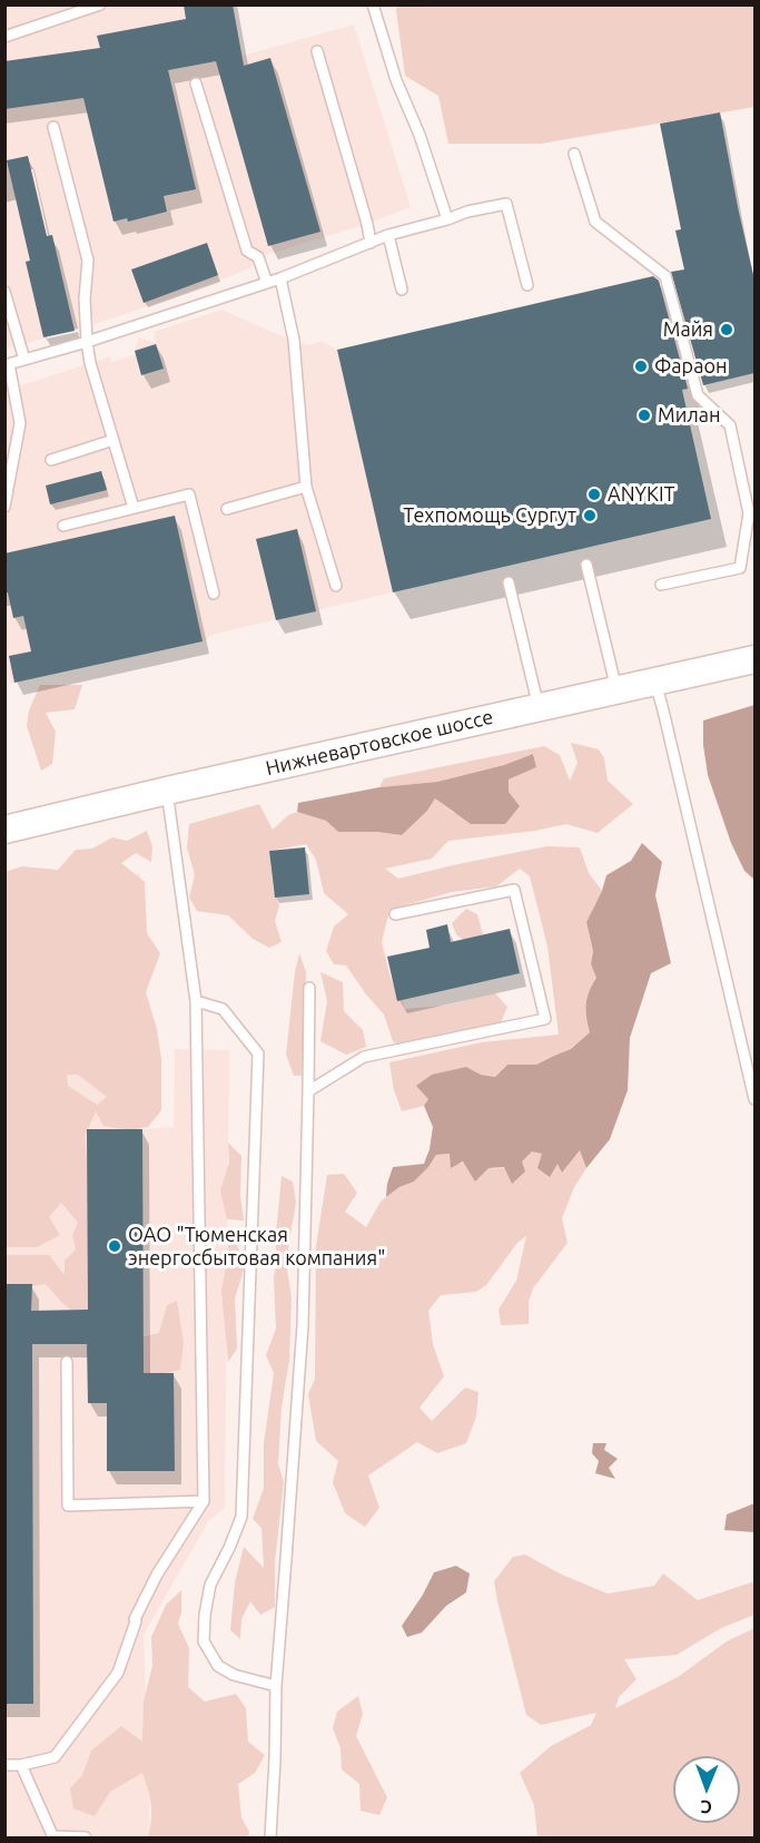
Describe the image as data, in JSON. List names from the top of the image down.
{
  "streets": {
    "street": ["Нижневартовское шоссе"]
  },
  "places": [
    "Майя",
    "Фараон",
    "Милан",
    "ANYKIT",
    "Техпомощь Сургут",
    "ОАО \"Тюменская энергосбытовая компания\""
  ],
  "north": "bottom"
}
